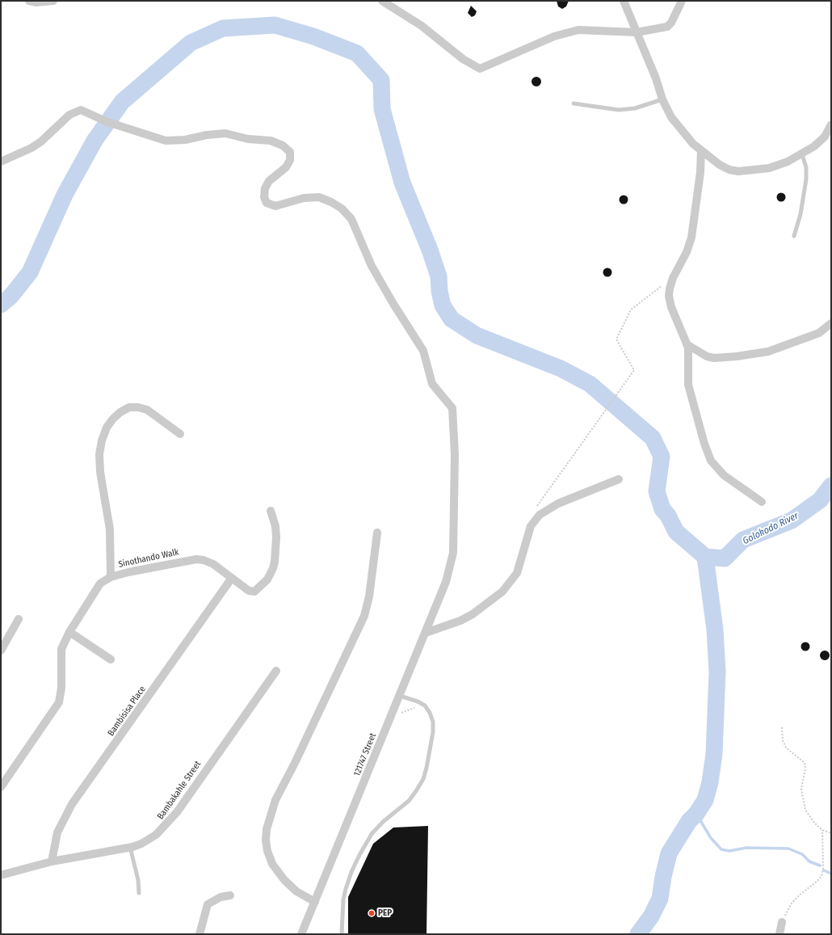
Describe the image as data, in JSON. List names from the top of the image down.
{
  "streets": {
    "street": [
      "Sinothando Walk",
      "Bambisisa Place",
      "121747 Street",
      "Bambakahle Street"
    ]
  },
  "crossings": [
    ["Sinothando Walk", "Bambisisa Place"],
    ["Bambisisa Place", "Bambakahle Street"]
  ],
  "water": ["Golokodo River"],
  "places": ["PEP"]
}
